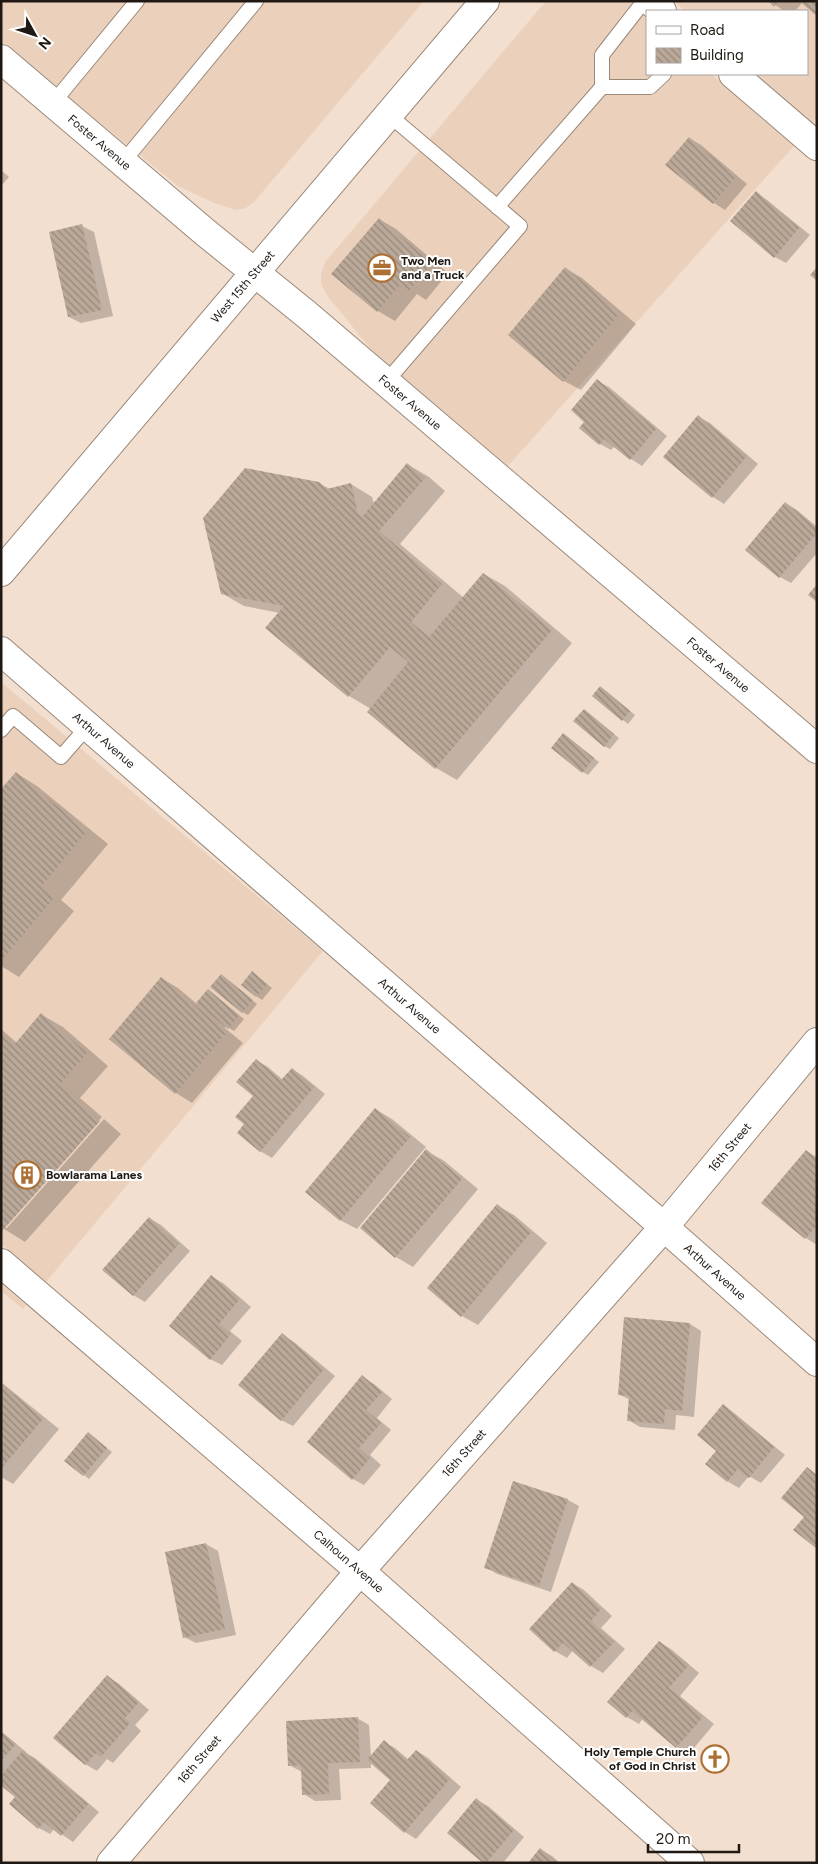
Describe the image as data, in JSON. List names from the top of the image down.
{
  "streets": {
    "main road": [
      "Foster Avenue",
      "West 15th Street",
      "Arthur Avenue",
      "16th Street",
      "Calhoun Avenue"
    ]
  },
  "crossings": [
    ["Foster Avenue", "West 15th Street"],
    ["Arthur Avenue", "16th Street"],
    ["16th Street", "Calhoun Avenue"]
  ],
  "places": {
    "office": ["Two Men and a Truck"],
    "building": ["Bowlarama Lanes"],
    "church": ["Holy Temple Church of God in Christ"]
  },
  "legend": ["Road", "Building"],
  "scale_bar": "20 m",
  "north": "bottom right"
}
